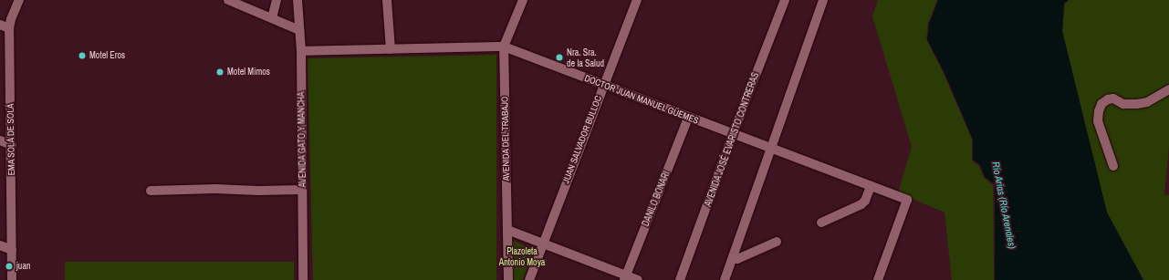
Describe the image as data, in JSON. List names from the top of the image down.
{
  "streets": {
    "street": [
      "DOCTOR JUAN MANUEL GÜEMES",
      "AVENIDA DEL TRABAJO",
      "EMA SOLÁ DE SOLÁ",
      "AVENIDA GATO Y MANCHA",
      "JUAN SALVADOR BULLOC",
      "AVENIDA JOSÉ EVARISTO CONTRERAS",
      "DANILO BONARI"
    ]
  },
  "crossings": [
    ["DOCTOR JUAN MANUEL GÜEMES", "AVENIDA DEL TRABAJO"],
    ["DOCTOR JUAN MANUEL GÜEMES", "AVENIDA GATO Y MANCHA"],
    ["DOCTOR JUAN MANUEL GÜEMES", "JUAN SALVADOR BULLOC"],
    ["DOCTOR JUAN MANUEL GÜEMES", "AVENIDA JOSÉ EVARISTO CONTRERAS"],
    ["DOCTOR JUAN MANUEL GÜEMES", "DANILO BONARI"]
  ],
  "water": ["Río Arias (Río Arenales)"],
  "parks": ["Plazoleta Antonio Moya"],
  "places": [
    "Motel Eros",
    "Nra. Sra. de la Salud",
    "Motel Mimos",
    "juan"
  ]
}
